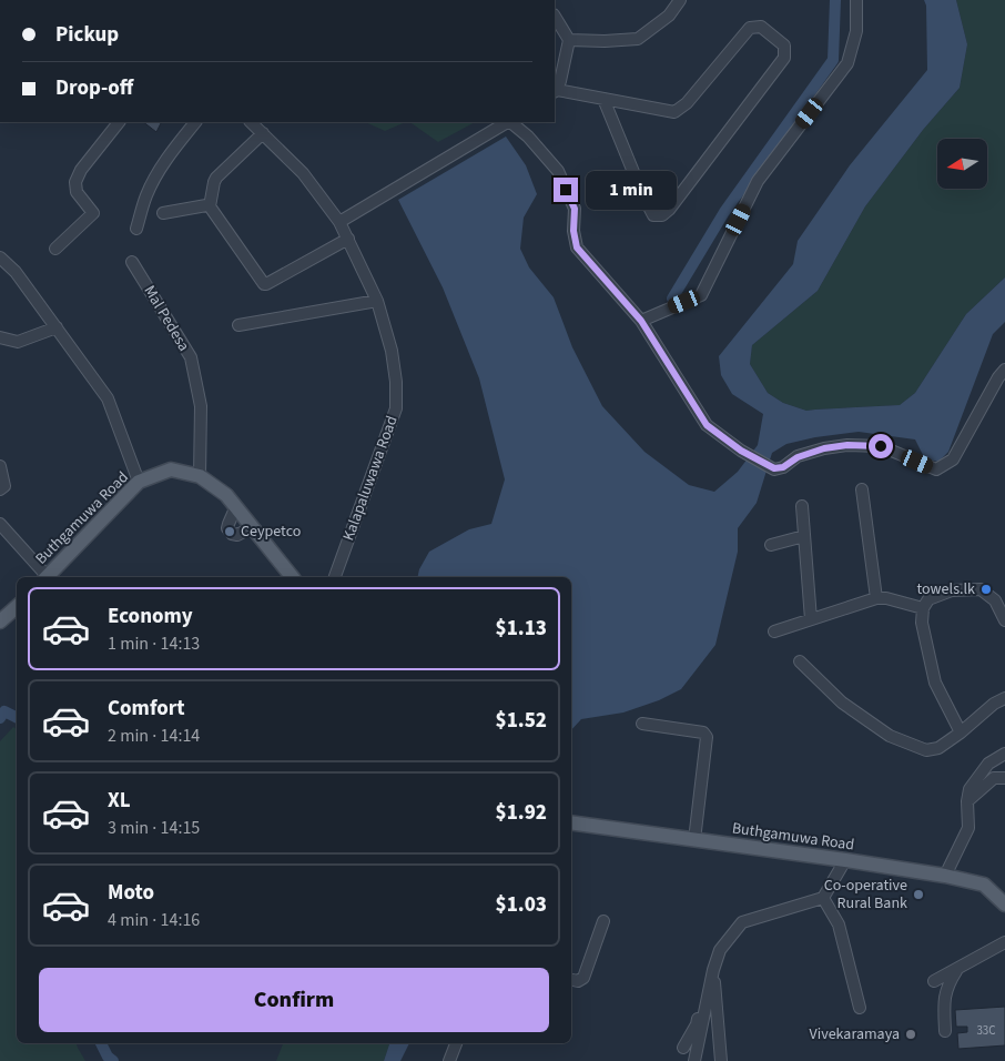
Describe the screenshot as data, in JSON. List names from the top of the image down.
{
  "streets": {
    "main road": ["Buthgamuwa Road"],
    "street": ["Mal Pedesa", "Kalapaluwawa Road"]
  },
  "crossings": [
    ["Mal Pedesa", "Buthgamuwa Road"]
  ],
  "places": [
    "Ceypetco",
    "towels.lk",
    "Co-operative Rural Bank",
    "Vivekaramaya"
  ],
  "house_numbers": ["33C"],
  "north": "left",
  "page": {
    "banner": ["Pickup", "Drop-off"],
    "bubble": "1 min",
    "list": [
      {
        "name": "Economy",
        "note": "1 min · 14:13",
        "value": "$1.13"
      },
      {
        "name": "Comfort",
        "note": "2 min · 14:14",
        "value": "$1.52"
      },
      {
        "name": "XL",
        "note": "3 min · 14:15",
        "value": "$1.92"
      },
      {
        "name": "Moto",
        "note": "4 min · 14:16",
        "value": "$1.03"
      }
    ],
    "buttons": "Confirm"
  }
}
